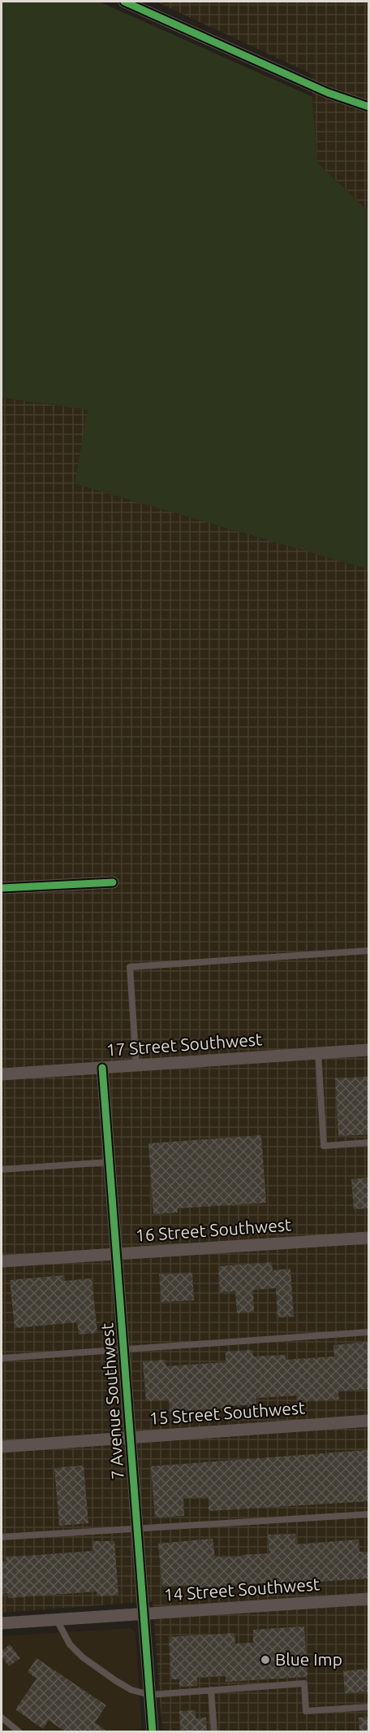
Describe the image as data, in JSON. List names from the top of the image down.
{
  "streets": {
    "street": [
      "17 Street Southwest",
      "16 Street Southwest",
      "7 Avenue Southwest",
      "15 Street Southwest",
      "14 Street Southwest"
    ]
  },
  "crossings": [
    ["17 Street Southwest", "7 Avenue Southwest"],
    ["16 Street Southwest", "7 Avenue Southwest"],
    ["7 Avenue Southwest", "15 Street Southwest"],
    ["7 Avenue Southwest", "14 Street Southwest"]
  ],
  "places": ["Blue Imp"]
}
